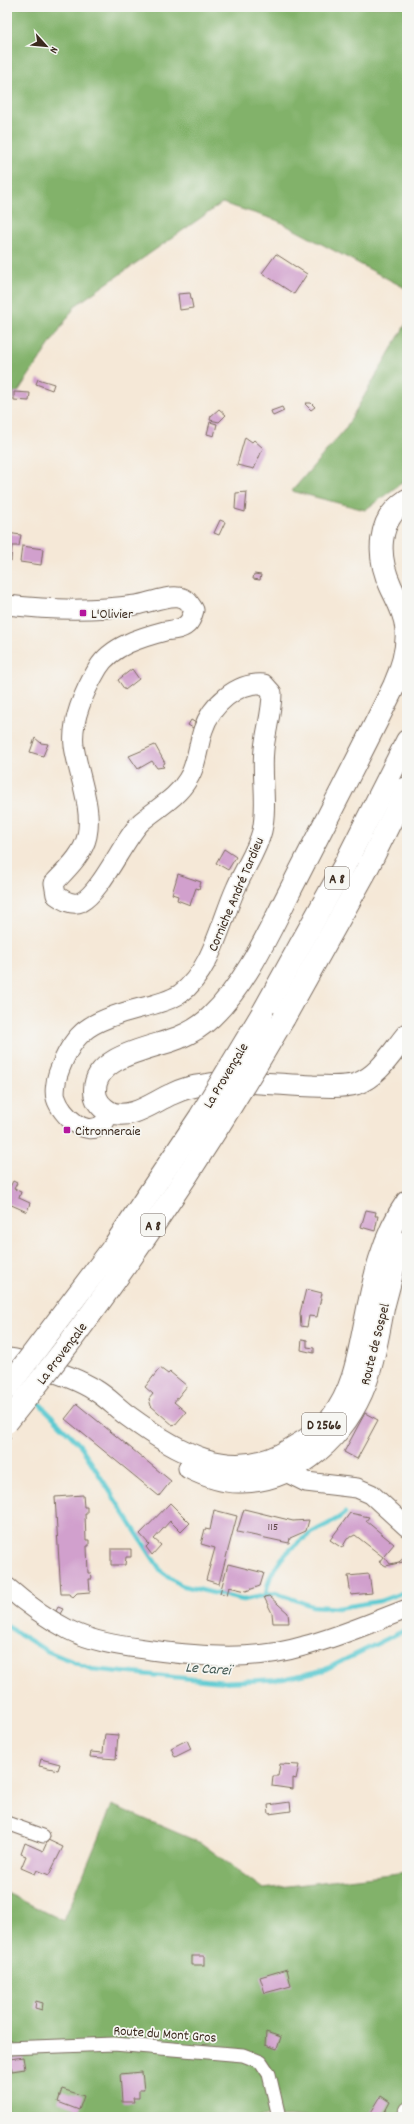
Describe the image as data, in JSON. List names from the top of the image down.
{
  "streets": {
    "highway": ["A 8", "La Provençale"],
    "main road": ["Route de Sospel", "D 2566"],
    "street": ["Corniche André Tardieu", "Route du Mont Gros"]
  },
  "water": ["Le Careï"],
  "places": {
    "transit": ["L'Olivier", "Citronneraie"]
  },
  "house_numbers": ["115"],
  "north": "bottom right"
}
